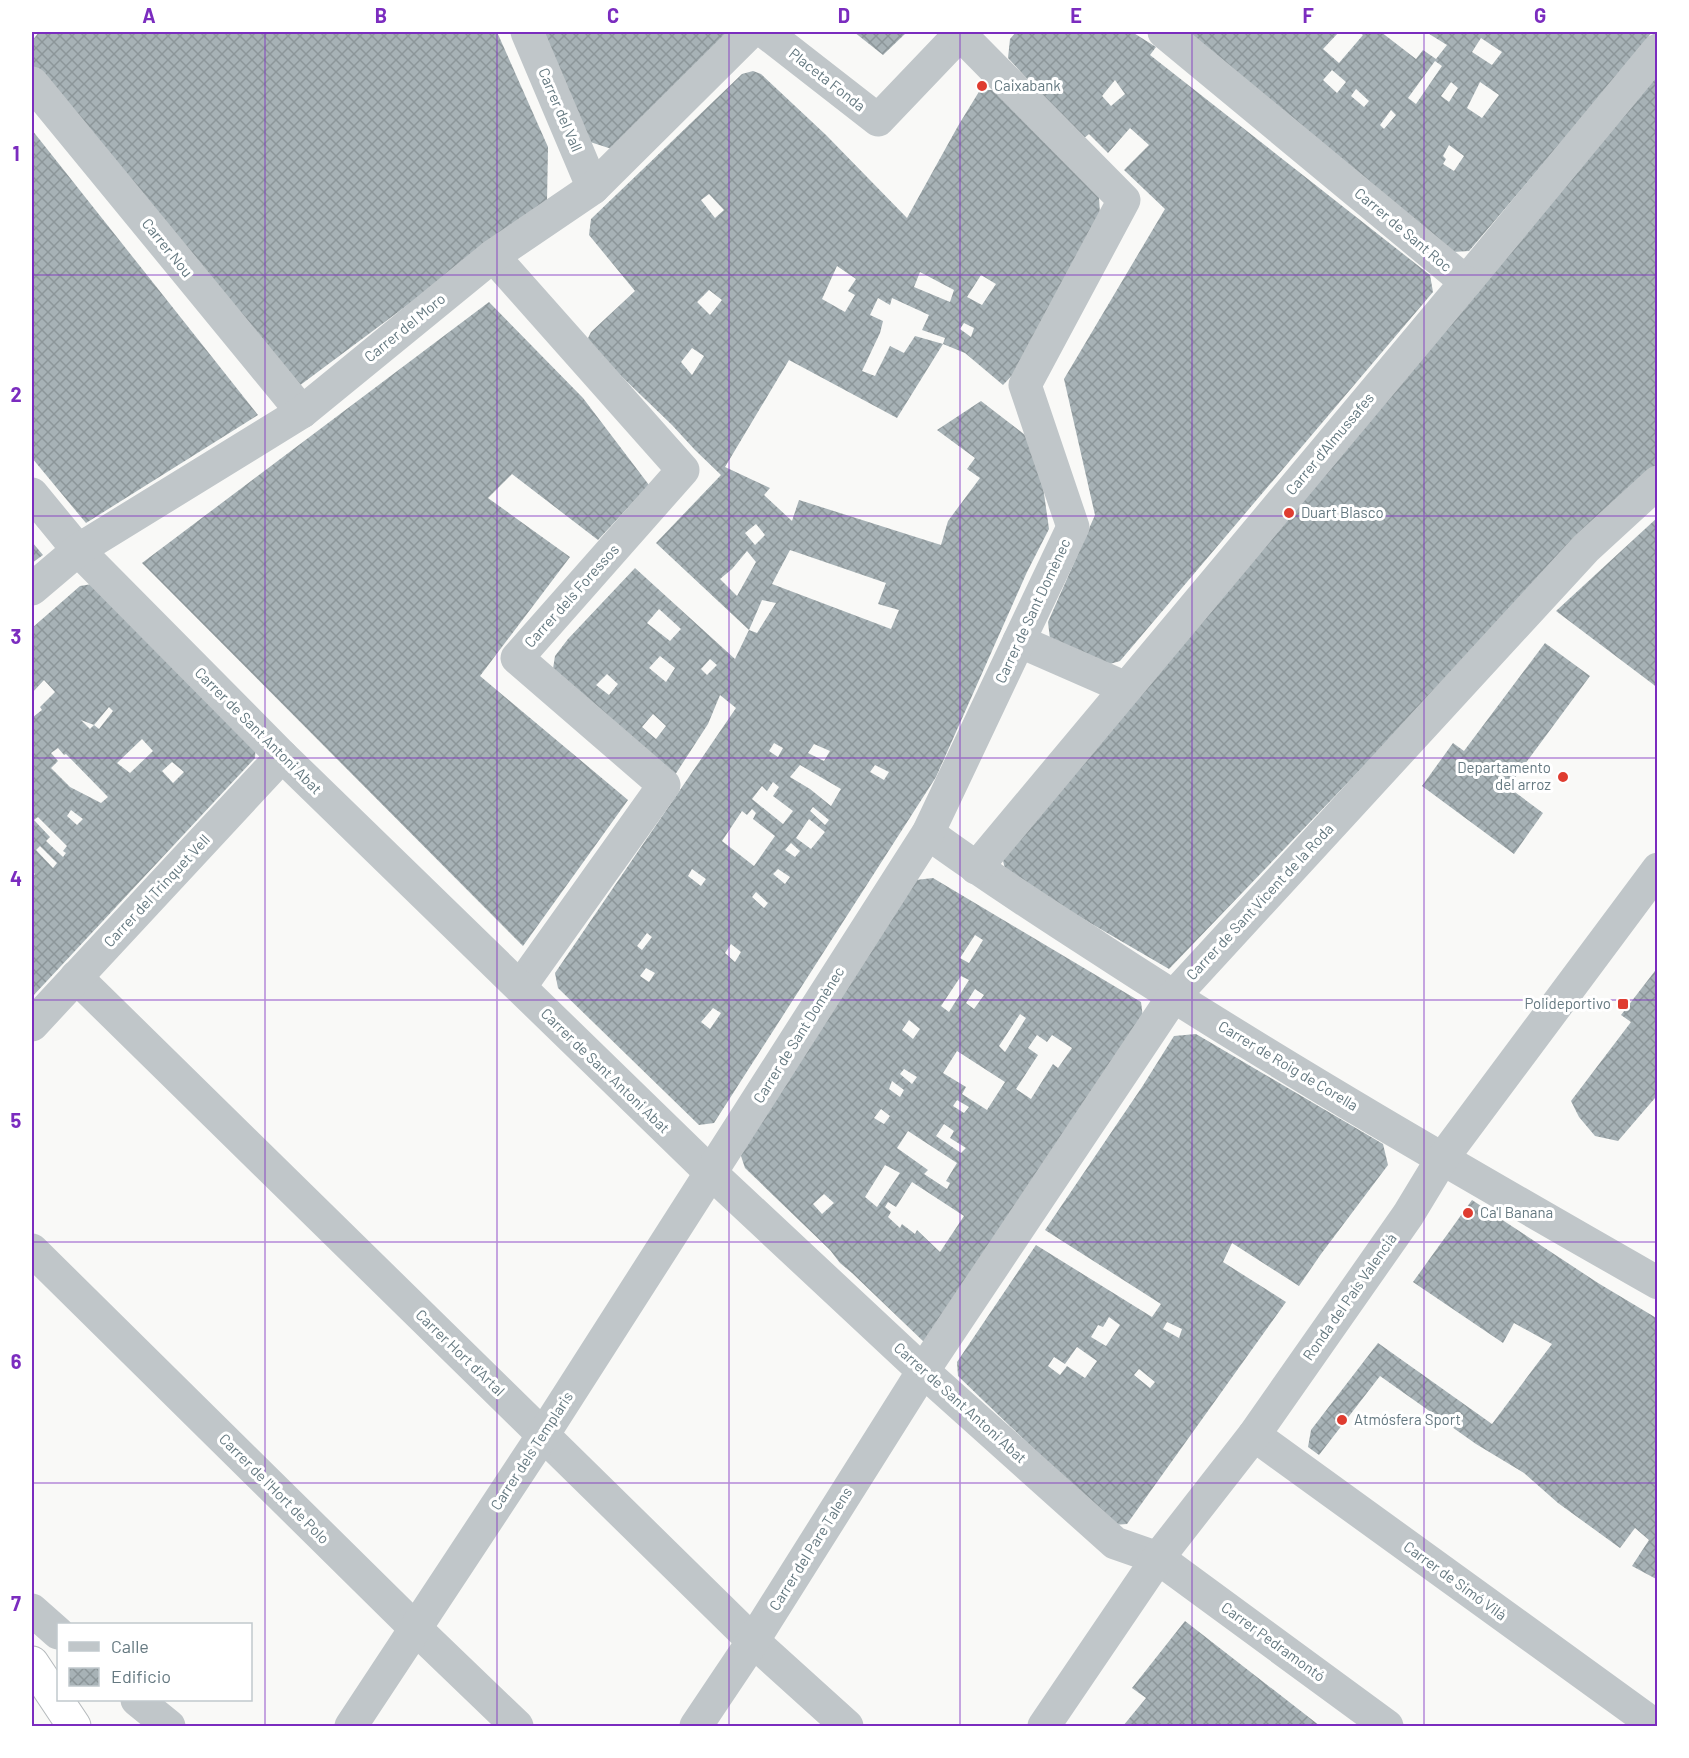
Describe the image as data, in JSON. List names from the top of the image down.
{
  "streets": {
    "street": [
      "Placeta Fonda",
      "Carrer del Vall",
      "Carrer de Sant Roc",
      "Carrer Nou",
      "Carrer del Moro",
      "Carrer d'Almussafes",
      "Carrer dels Foressos",
      "Carrer de Sant Domènec",
      "Carrer de Sant Antoni Abat",
      "Carrer del Trinquet Vell",
      "Carrer de Sant Vicent de la Roda",
      "Carrer de Roig de Corella",
      "Ronda del País Valencià",
      "Carrer Hort d'Artal",
      "Carrer dels Templaris",
      "Carrer de l'Hort de Polo",
      "Carrer del Pare Talens",
      "Carrer de Simó Vilà",
      "Carrer Pedramontó"
    ]
  },
  "crossings": [
    ["Placeta Fonda", "Carrer de Sant Domènec"],
    ["Carrer del Vall", "Carrer del Moro"],
    ["Carrer de Sant Roc", "Carrer d'Almussafes"],
    ["Carrer Nou", "Carrer del Moro"],
    ["Carrer del Moro", "Carrer dels Foressos"],
    ["Carrer del Moro", "Carrer de Sant Antoni Abat"],
    ["Carrer d'Almussafes", "Carrer de Roig de Corella"],
    ["Carrer dels Foressos", "Carrer de Sant Antoni Abat"],
    ["Carrer de Sant Domènec", "Carrer de Sant Antoni Abat"],
    ["Carrer de Sant Domènec", "Carrer de Roig de Corella"],
    ["Carrer de Sant Domènec", "Carrer dels Templaris"],
    ["Carrer de Sant Antoni Abat", "Carrer del Trinquet Vell"],
    ["Carrer de Sant Antoni Abat", "Carrer de Sant Vicent de la Roda"],
    ["Carrer de Sant Antoni Abat", "Ronda del País Valencià"],
    ["Carrer de Sant Antoni Abat", "Carrer dels Templaris"],
    ["Carrer de Sant Antoni Abat", "Carrer del Pare Talens"],
    ["Carrer de Sant Antoni Abat", "Carrer Pedramontó"],
    ["Carrer del Trinquet Vell", "Carrer Hort d'Artal"],
    ["Carrer de Sant Vicent de la Roda", "Carrer de Roig de Corella"],
    ["Carrer de Sant Vicent de la Roda", "Carrer del Pare Talens"],
    ["Carrer de Roig de Corella", "Ronda del País Valencià"],
    ["Ronda del País Valencià", "Carrer de Simó Vilà"],
    ["Ronda del País Valencià", "Carrer Pedramontó"],
    ["Carrer Hort d'Artal", "Carrer dels Templaris"],
    ["Carrer Hort d'Artal", "Carrer del Pare Talens"],
    ["Carrer dels Templaris", "Carrer de l'Hort de Polo"]
  ],
  "places": {
    "other": [
      "Caixabank",
      "Duart Blasco",
      "Departamento del arroz",
      "Ca'l Banana",
      "Atmósfera Sport"
    ],
    "transit": ["Polideportivo"]
  },
  "legend": ["Calle", "Edificio"],
  "grid": {
    "columns": [
      "A",
      "B",
      "C",
      "D",
      "E",
      "F",
      "G"
    ],
    "rows": [
      "1",
      "2",
      "3",
      "4",
      "5",
      "6",
      "7"
    ]
  }
}
